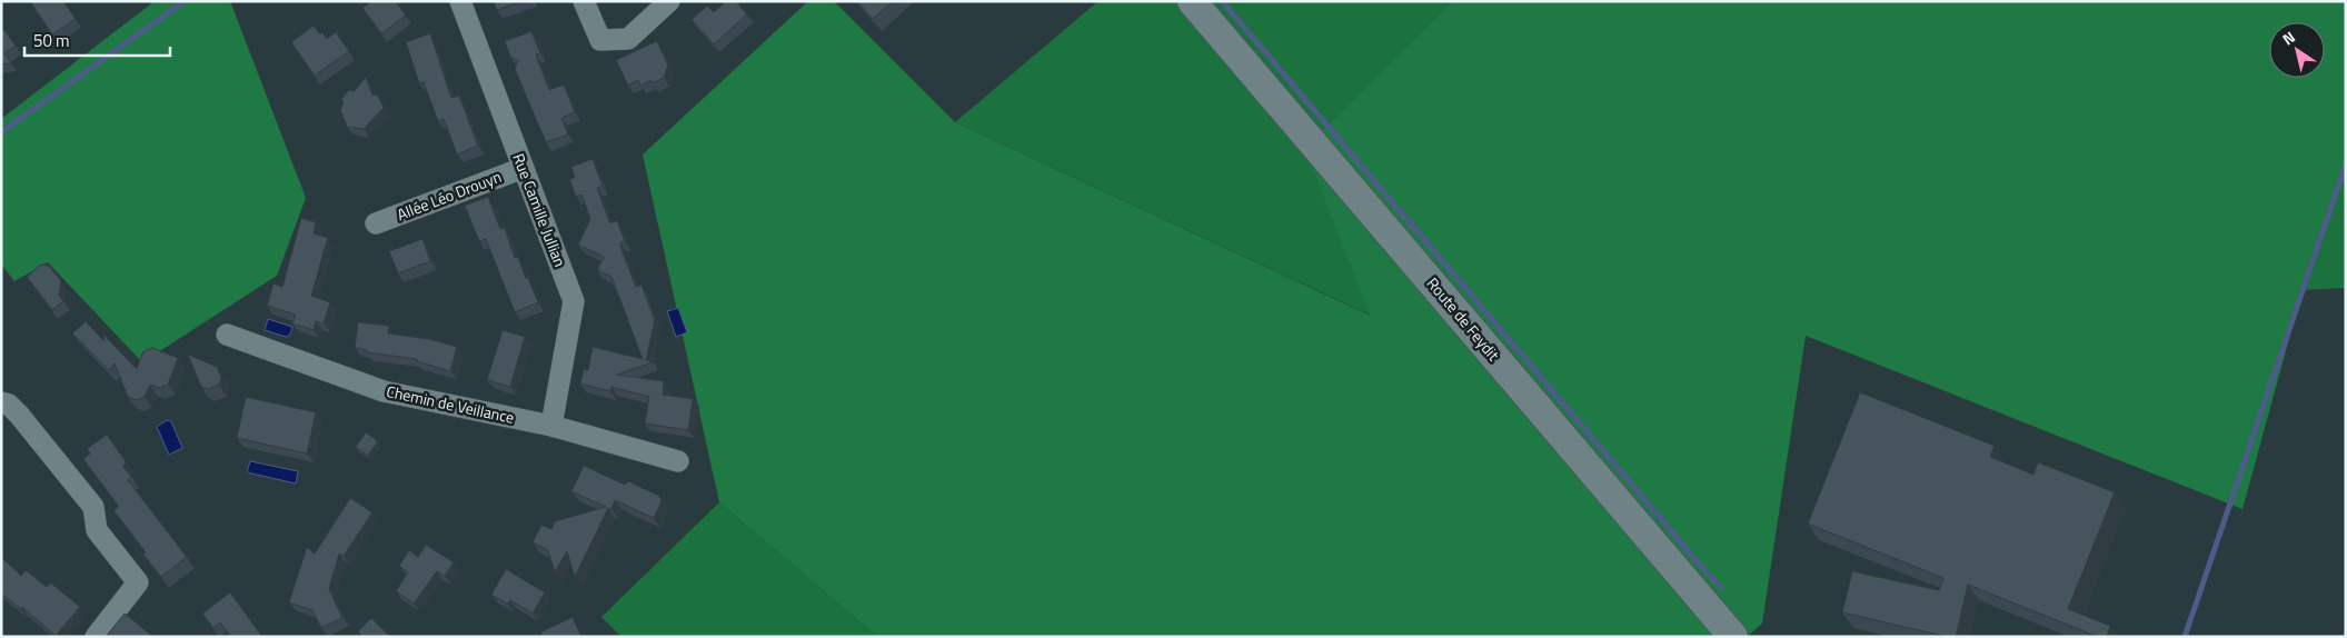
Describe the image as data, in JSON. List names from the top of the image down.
{
  "streets": {
    "street": [
      "Allée Léo Drouyn",
      "Rue Camille Jullian",
      "Route de Feydit",
      "Chemin de Veillance"
    ]
  },
  "crossings": [
    ["Allée Léo Drouyn", "Rue Camille Jullian"],
    ["Rue Camille Jullian", "Chemin de Veillance"]
  ],
  "scale_bar": "50 m",
  "north": "top left"
}
